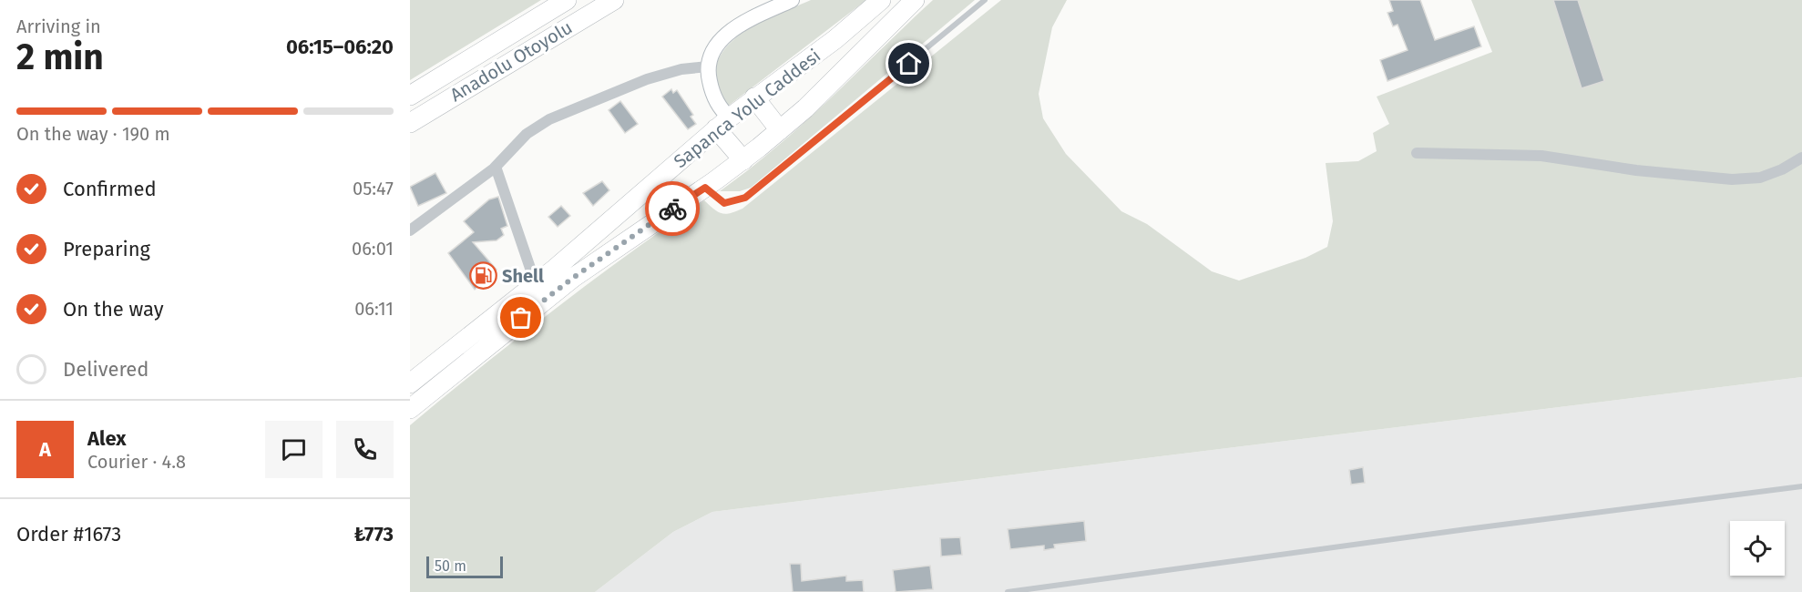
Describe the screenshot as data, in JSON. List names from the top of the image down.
{
  "streets": {
    "highway": ["Anadolu Otoyolu", "Sapanca Yolu Caddesi"]
  },
  "places": {
    "fuel station": ["Shell"]
  },
  "scale_bar": "50 m",
  "page": {
    "heading": ["2 min", "Arriving in", "06:15–06:20"],
    "panel": [
      "Alex",
      "Courier · 4.8",
      "Order #1673",
      "₺773"
    ],
    "bar": "On the way · 190 m",
    "list": [
      ["Confirmed", "05:47"],
      ["Preparing", "06:01"],
      ["On the way", "06:11"],
      "Delivered"
    ],
    "round": "A",
    "scale": "50 m"
  }
}
